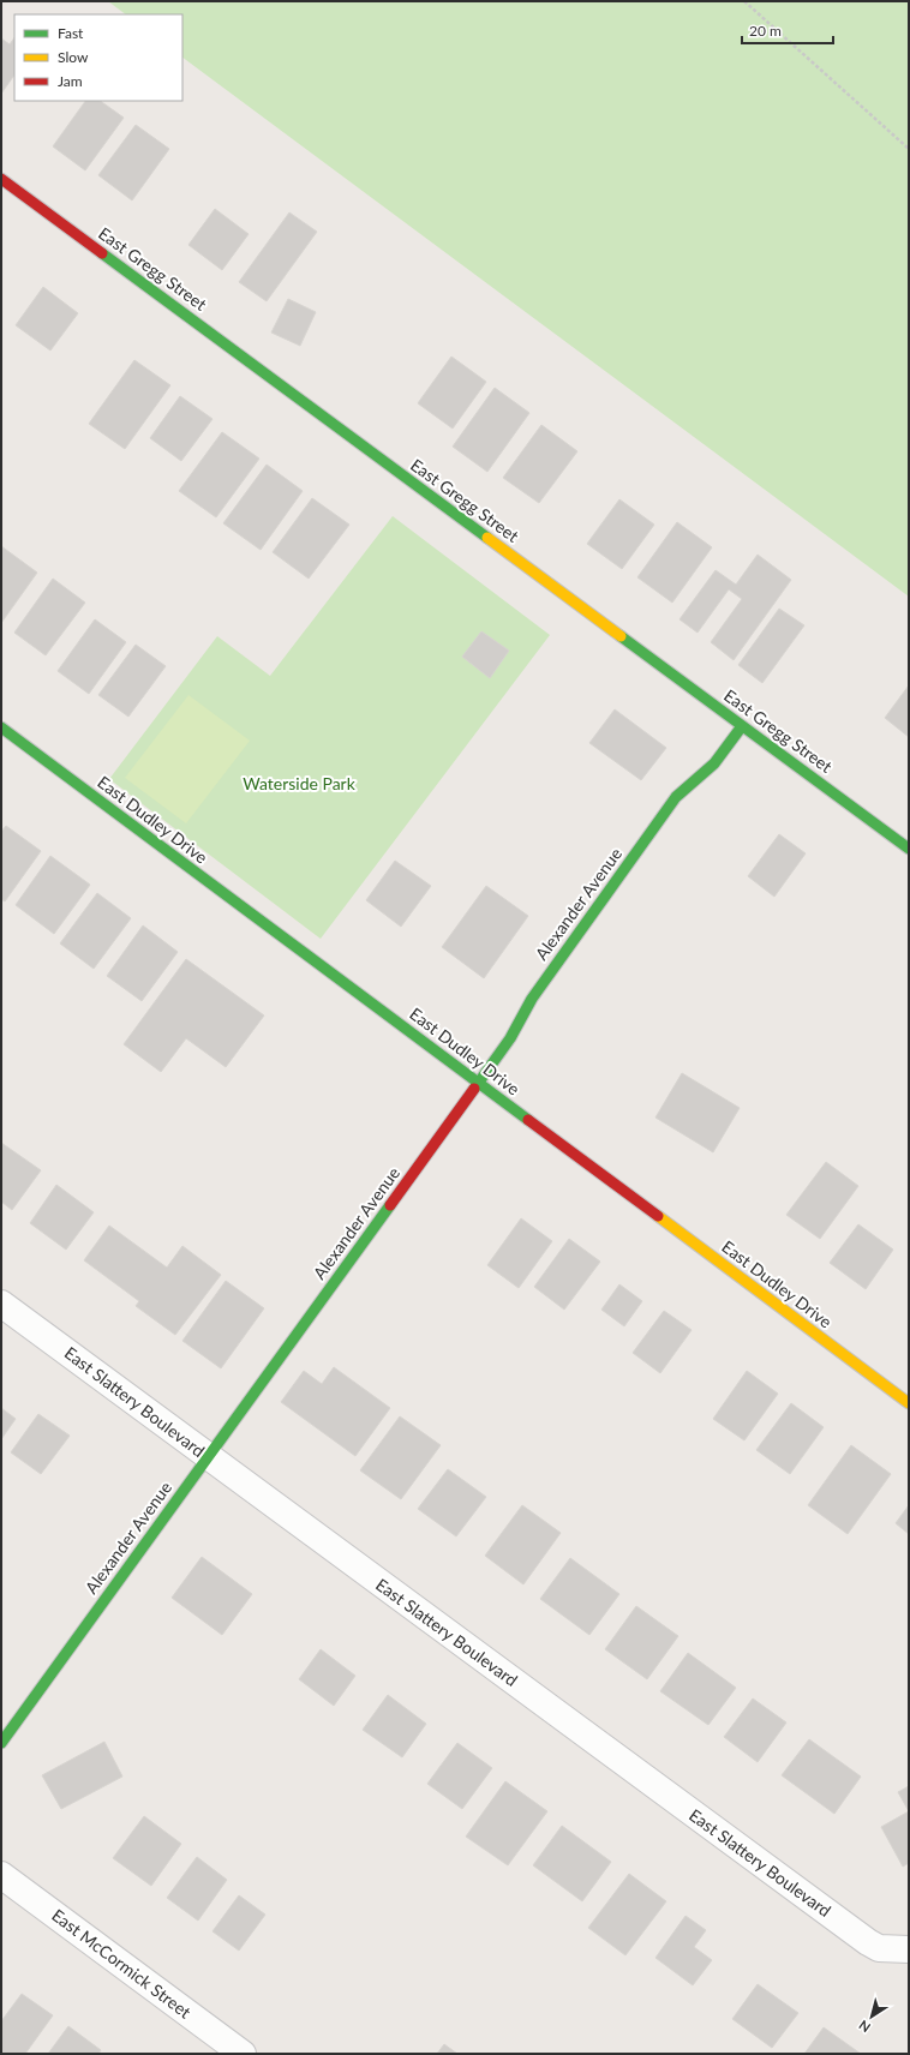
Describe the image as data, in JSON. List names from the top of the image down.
{
  "streets": {
    "street": [
      "East Gregg Street",
      "East Dudley Drive",
      "Alexander Avenue",
      "East Slattery Boulevard",
      "East McCormick Street"
    ]
  },
  "crossings": [
    ["East Gregg Street", "Alexander Avenue"],
    ["East Dudley Drive", "Alexander Avenue"],
    ["Alexander Avenue", "East Slattery Boulevard"]
  ],
  "parks": ["Waterside Park"],
  "legend": ["Fast", "Slow", "Jam"],
  "scale_bar": "20 m",
  "north": "bottom left"
}
